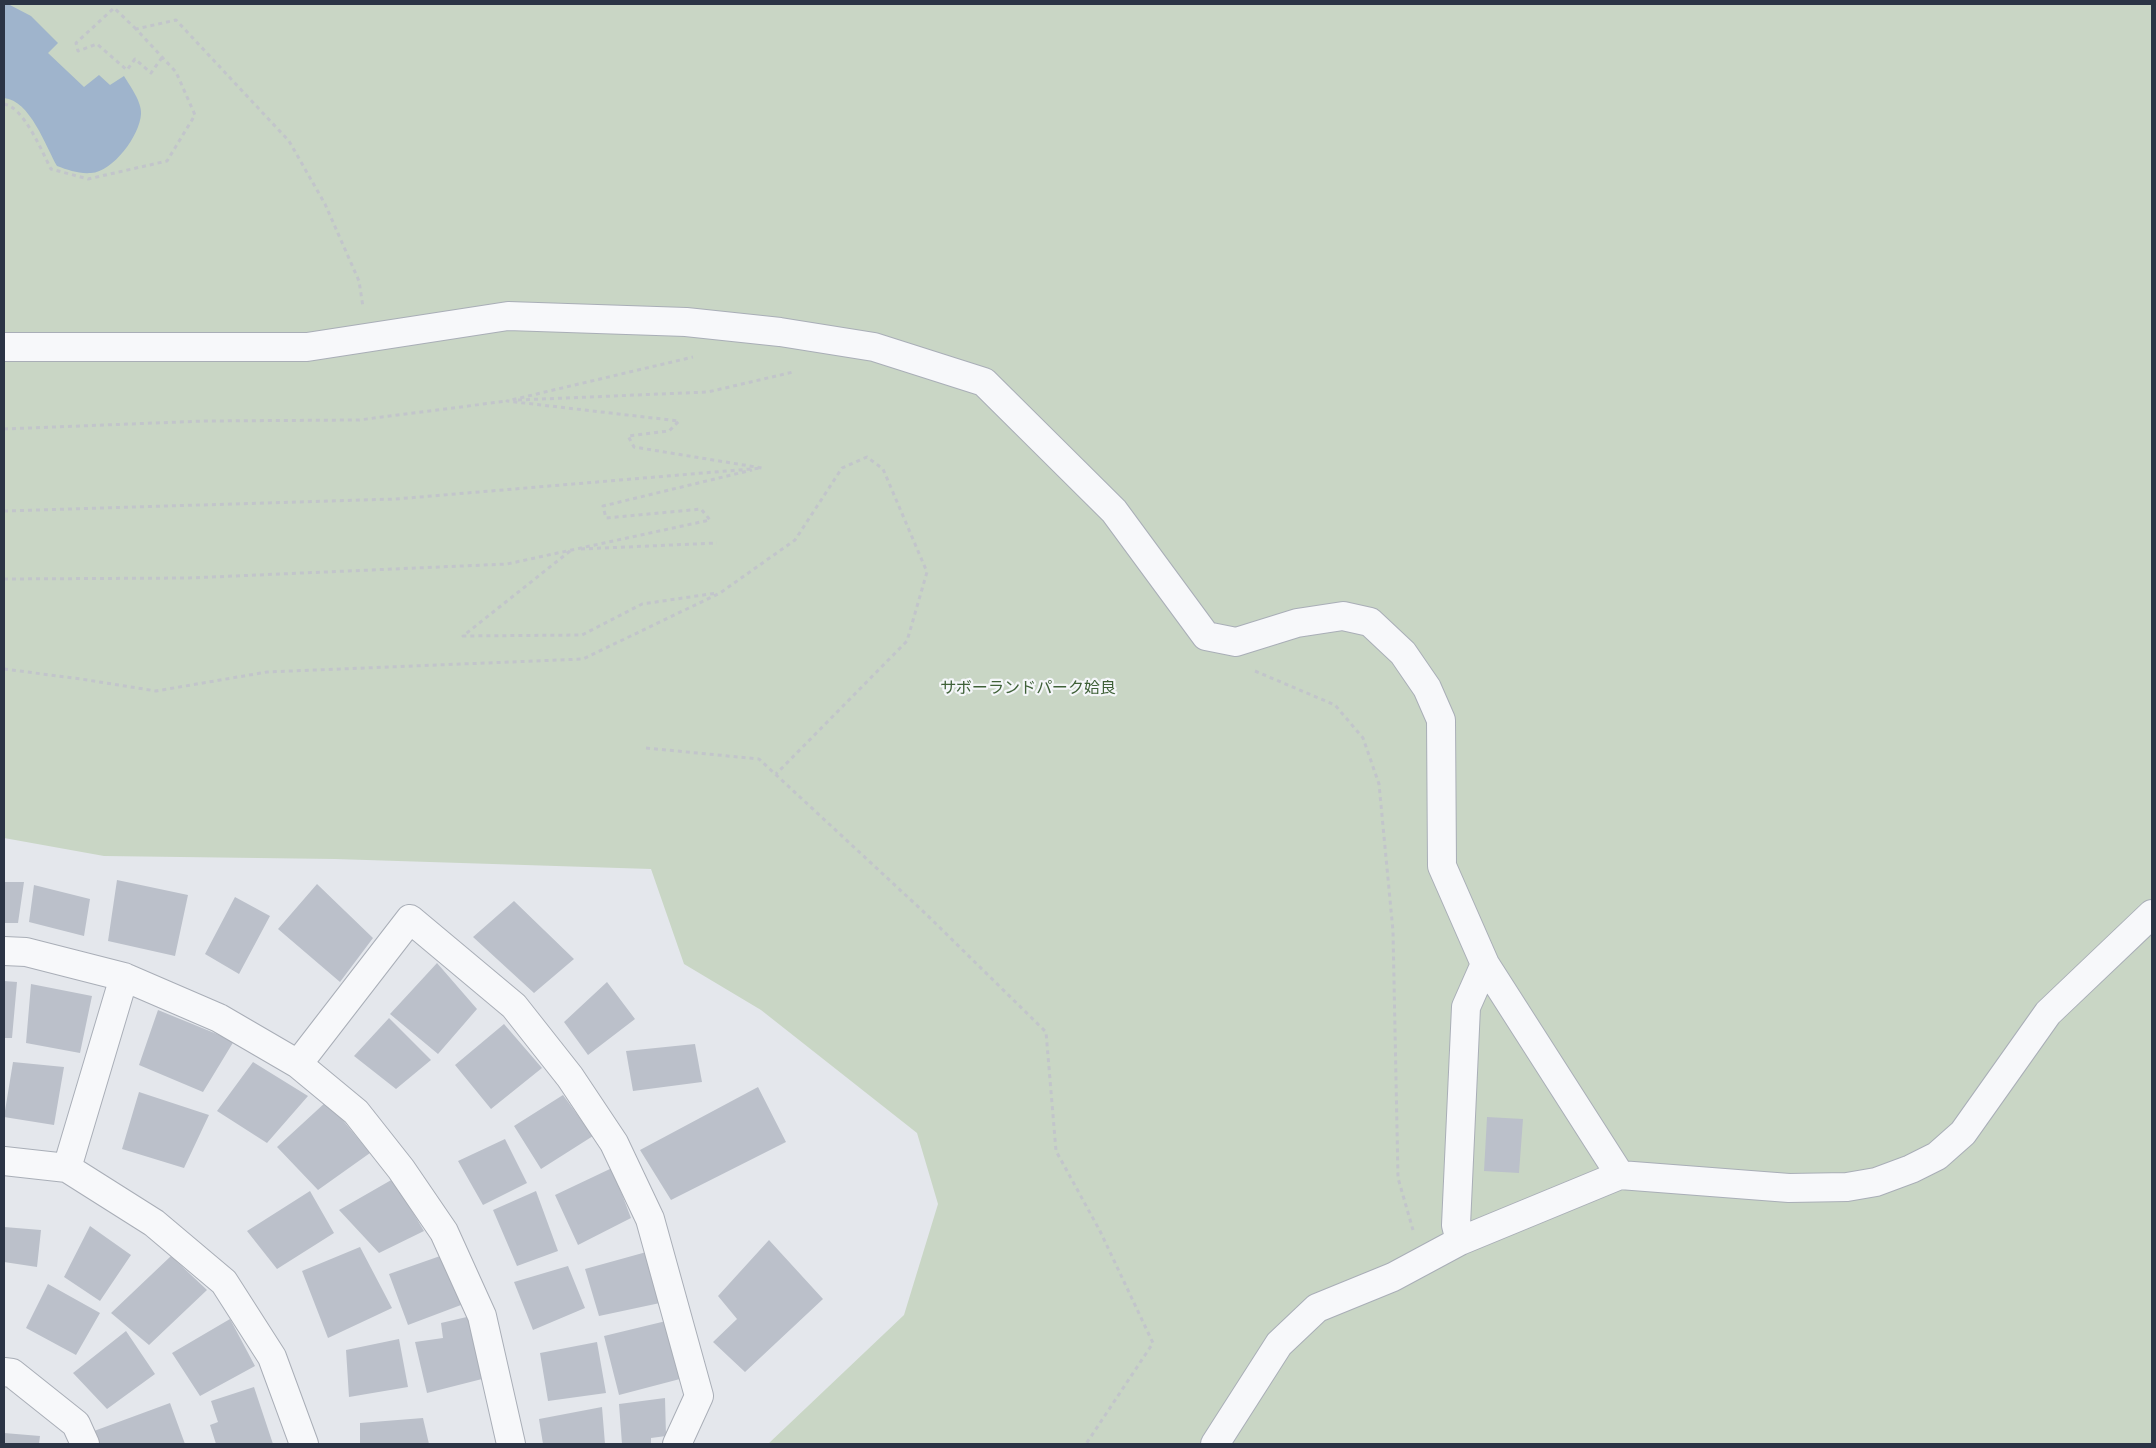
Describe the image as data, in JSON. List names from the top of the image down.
{
  "parks": ["サボーランドパーク姶良"]
}
